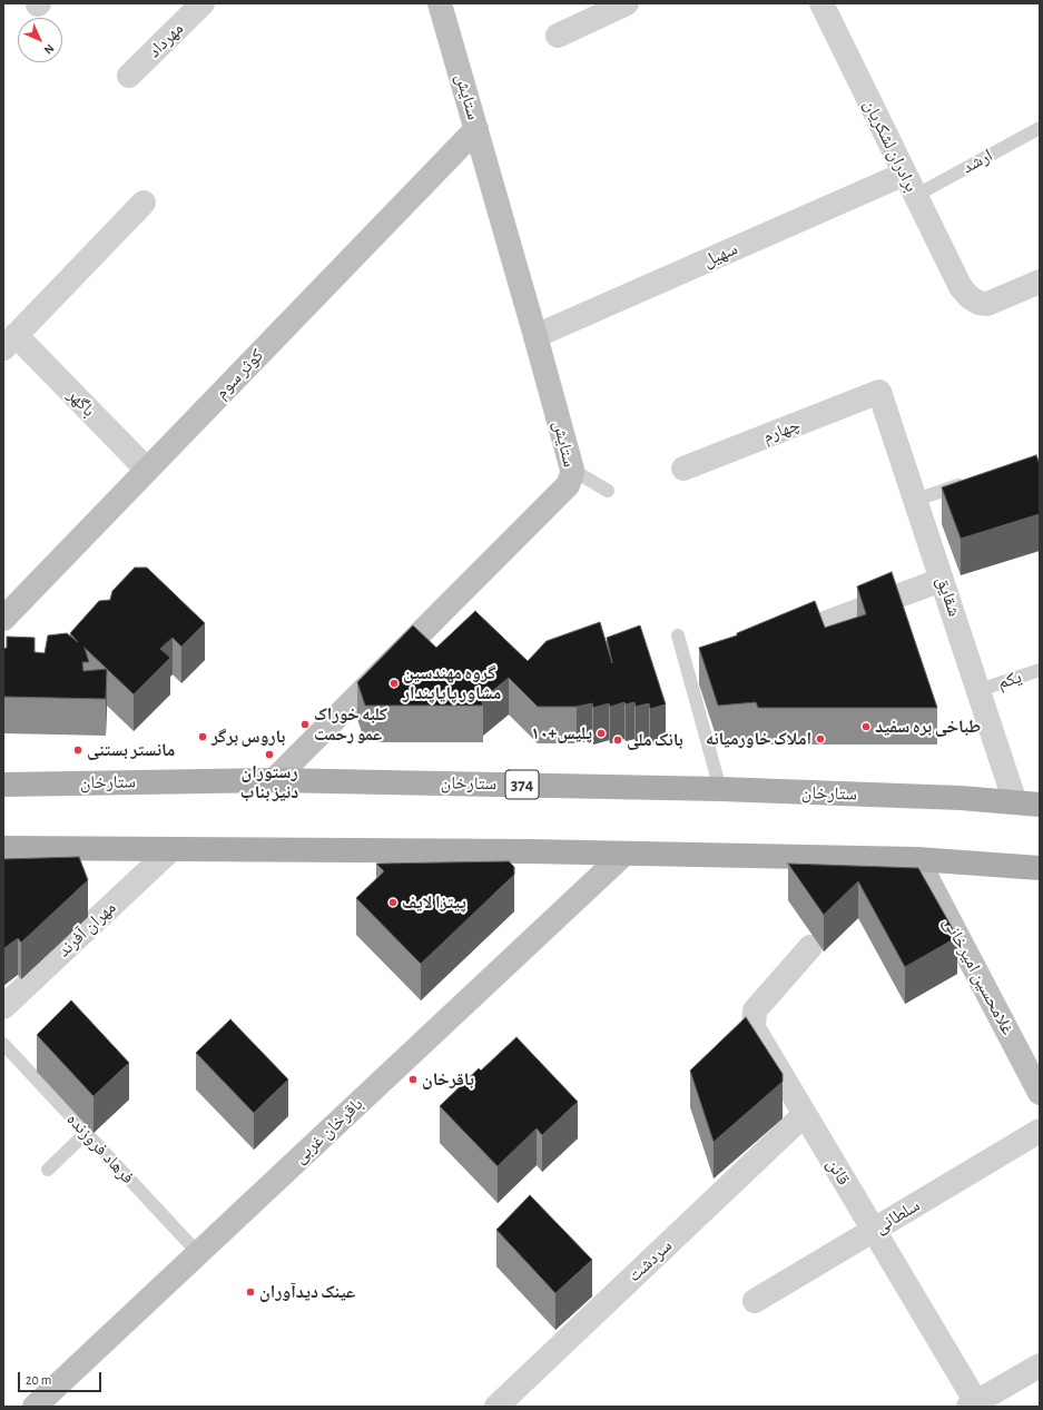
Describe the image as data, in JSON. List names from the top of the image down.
{
  "streets": {
    "main road": ["ستارخان", "374"],
    "street": [
      "مهرداد",
      "ستایش",
      "برادران لشکریان",
      "سهیل",
      "کوثر سوم",
      "باگهر",
      "چهارم",
      "شقایق",
      "مهران آفرند",
      "غلامحسین امیرخانی",
      "باقرخان غربی",
      "قائن",
      "سلطانی",
      "سردشت"
    ],
    "lane": ["ارشد", "یکم", "فرهاد فروزنده"]
  },
  "crossings": [
    ["ستایش", "سهیل"],
    ["ستایش", "کوثر سوم"],
    ["ستایش", "ستارخان"],
    ["برادران لشکریان", "ارشد"],
    ["برادران لشکریان", "سهیل"],
    ["کوثر سوم", "باگهر"],
    ["چهارم", "شقایق"],
    ["شقایق", "یکم"],
    ["شقایق", "ستارخان"],
    ["باقرخان غربی", "فرهاد فروزنده"],
    ["قائن", "سلطانی"],
    ["قائن", "سردشت"]
  ],
  "places": [
    "گروه مهندسین مشاور پایاپندار",
    "کلبه خوراک عمو رحمت",
    "طباخی بره سفید",
    "پلیس+۱۰",
    "باروس برگر",
    "املاک خاورمیانه",
    "بانک ملی",
    "مانستر بستنی",
    "رستوران دنیز بناب",
    "پیتزا لایف",
    "باقرخان",
    "عینک دیدآوران"
  ],
  "scale_bar": "20 m",
  "north": "bottom right"
}
